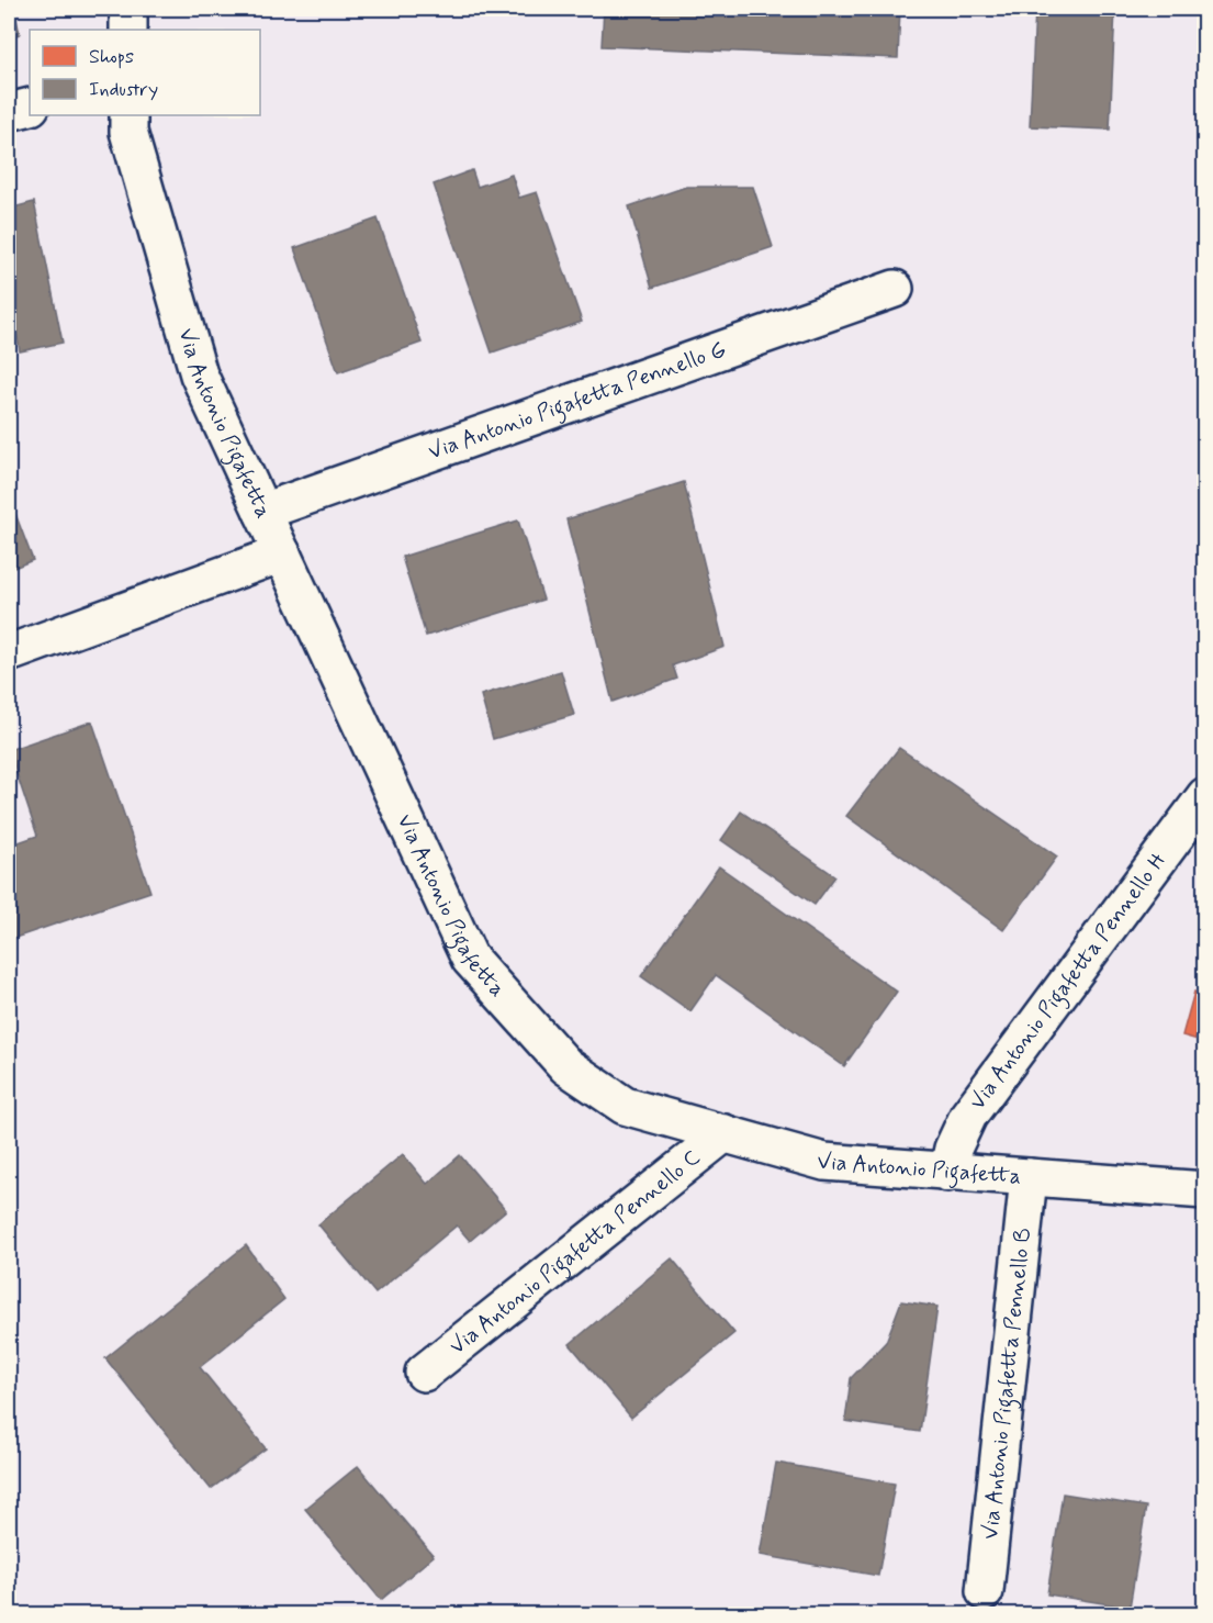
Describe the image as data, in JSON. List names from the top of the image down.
{
  "streets": {
    "street": [
      "Via Antonio Pigafetta Pennello G",
      "Via Antonio Pigafetta",
      "Via Antonio Pigafetta Pennello H",
      "Via Antonio Pigafetta Pennello C",
      "Via Antonio Pigafetta Pennello B"
    ]
  },
  "crossings": [
    ["Via Antonio Pigafetta Pennello G", "Via Antonio Pigafetta"],
    ["Via Antonio Pigafetta", "Via Antonio Pigafetta Pennello H"],
    ["Via Antonio Pigafetta", "Via Antonio Pigafetta Pennello C"],
    ["Via Antonio Pigafetta", "Via Antonio Pigafetta Pennello B"]
  ],
  "legend": ["Shops", "Industry"]
}
